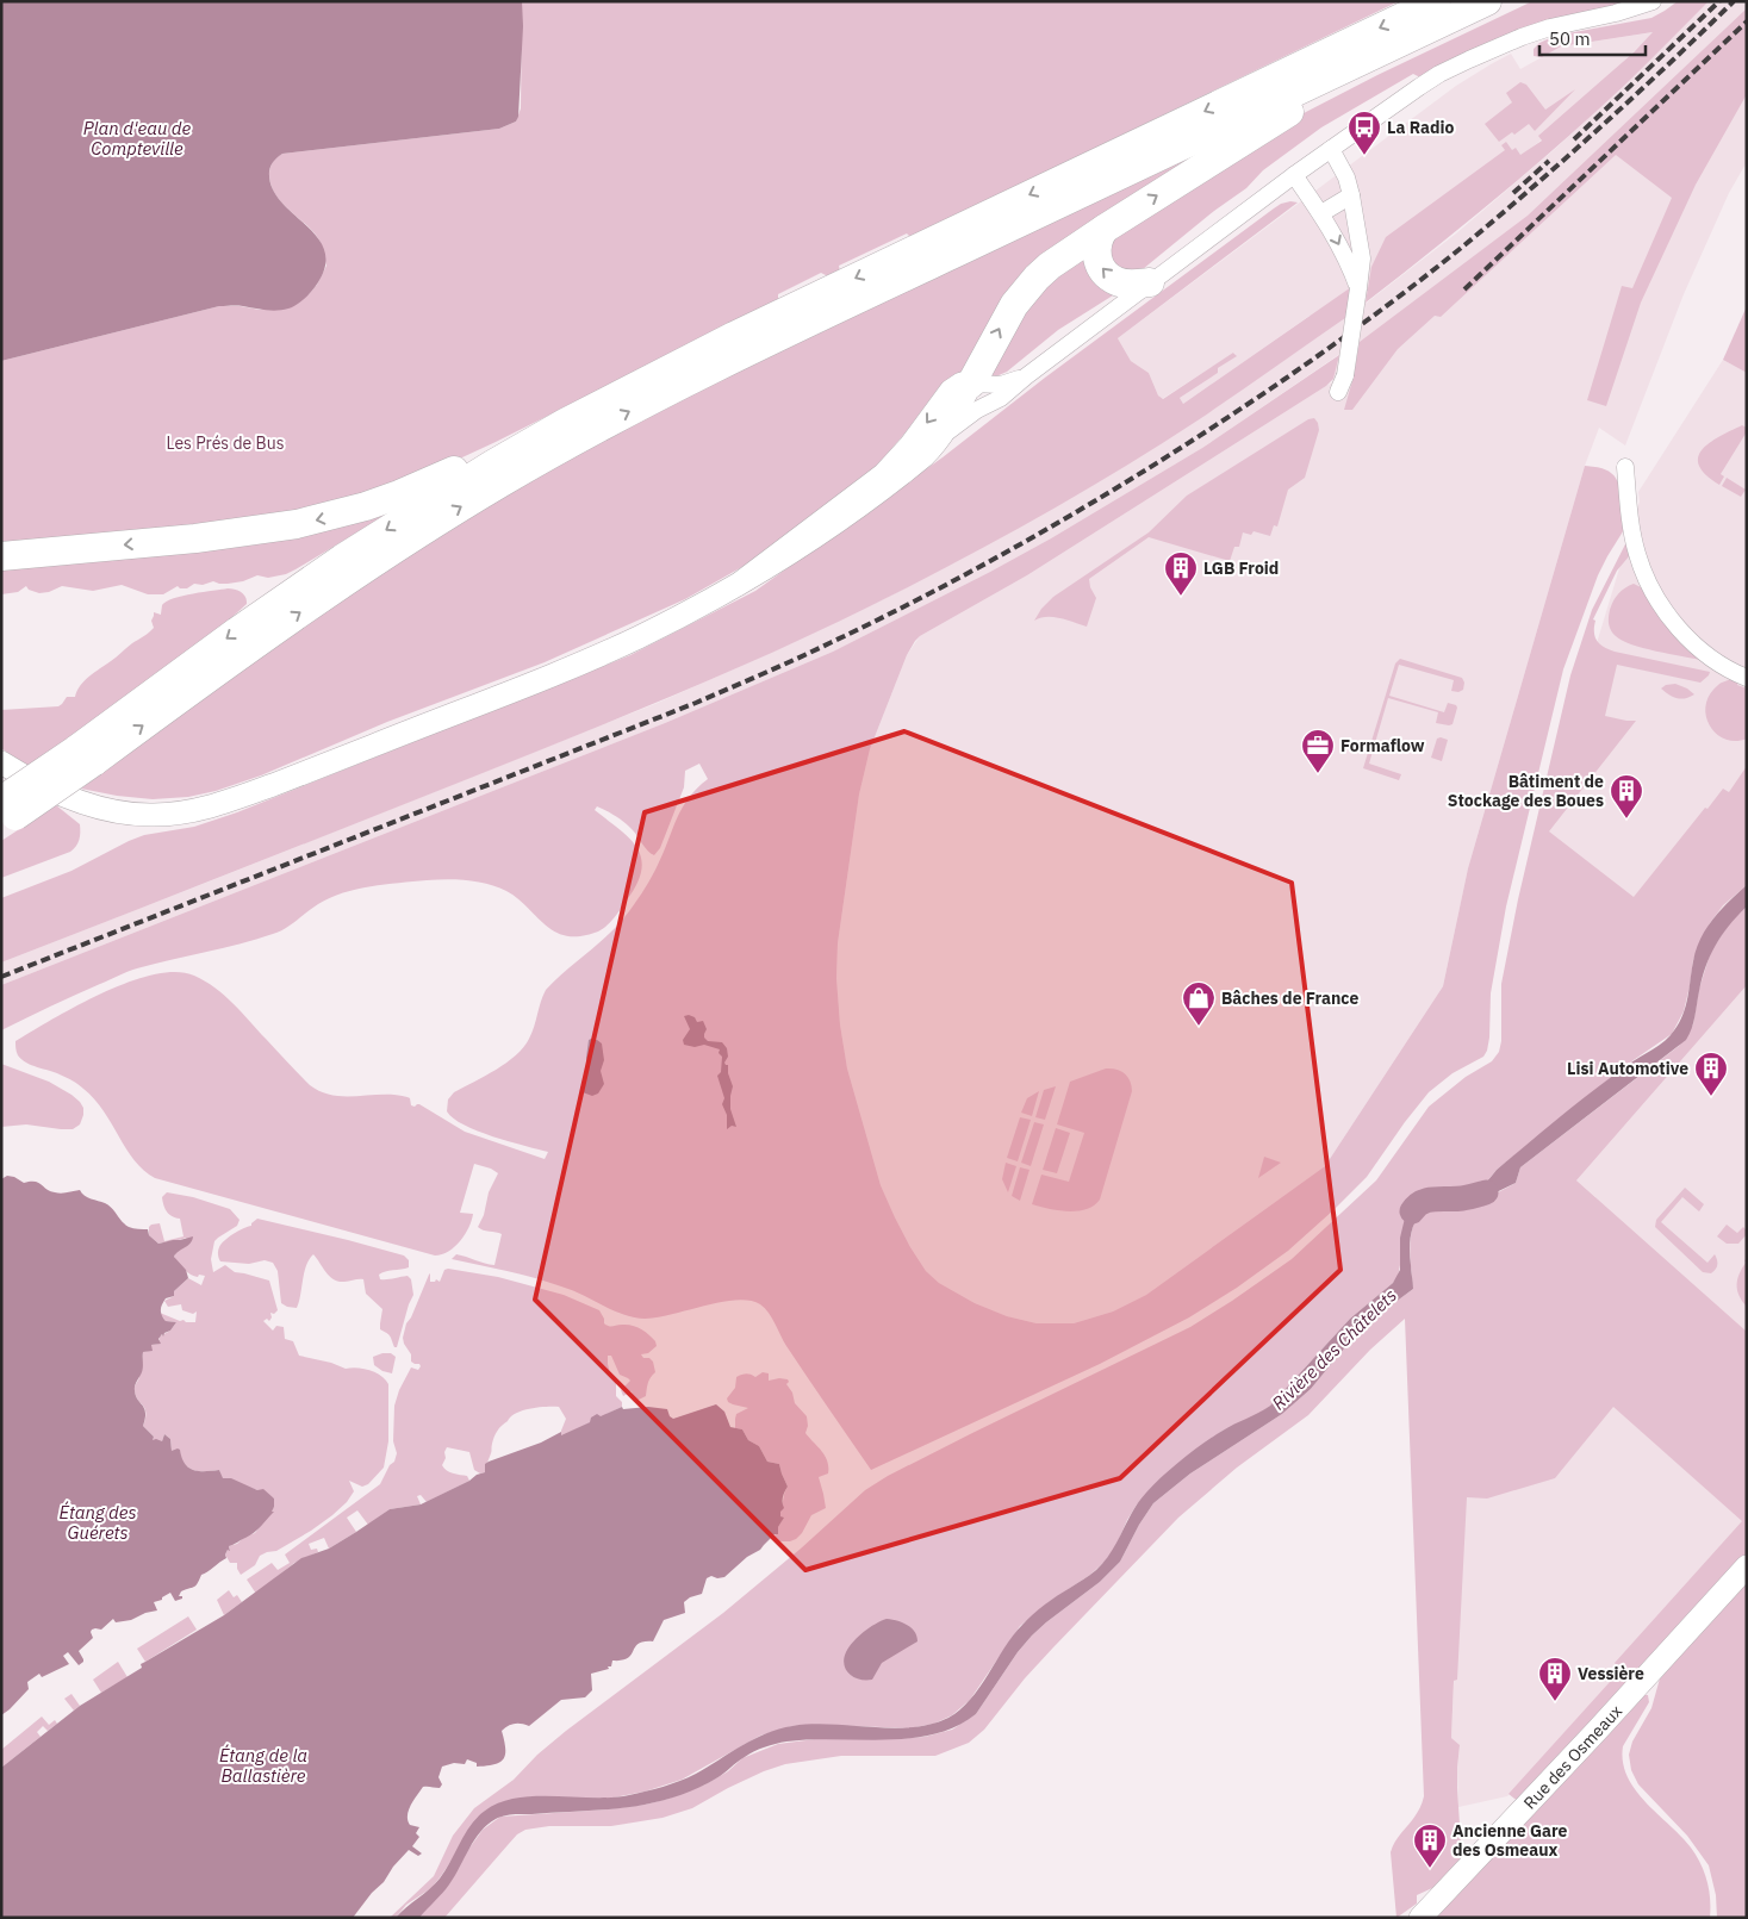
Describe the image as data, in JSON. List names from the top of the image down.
{
  "streets": {
    "street": ["Rue des Osmeaux"]
  },
  "water": [
    "Plan d'eau de Compteville",
    "Rivière des Châtelets",
    "Étang des Guérets",
    "Étang de la Ballastière"
  ],
  "parks": ["Les Prés de Bus"],
  "places": {
    "bus stop": ["La Radio"],
    "building": [
      "LGB Froid",
      "Bâtiment de Stockage des Boues",
      "Lisi Automotive",
      "Vessière",
      "Ancienne Gare des Osmeaux"
    ],
    "office": ["Formaflow"],
    "shop": ["Bâches de France"]
  },
  "scale_bar": "50 m"
}
